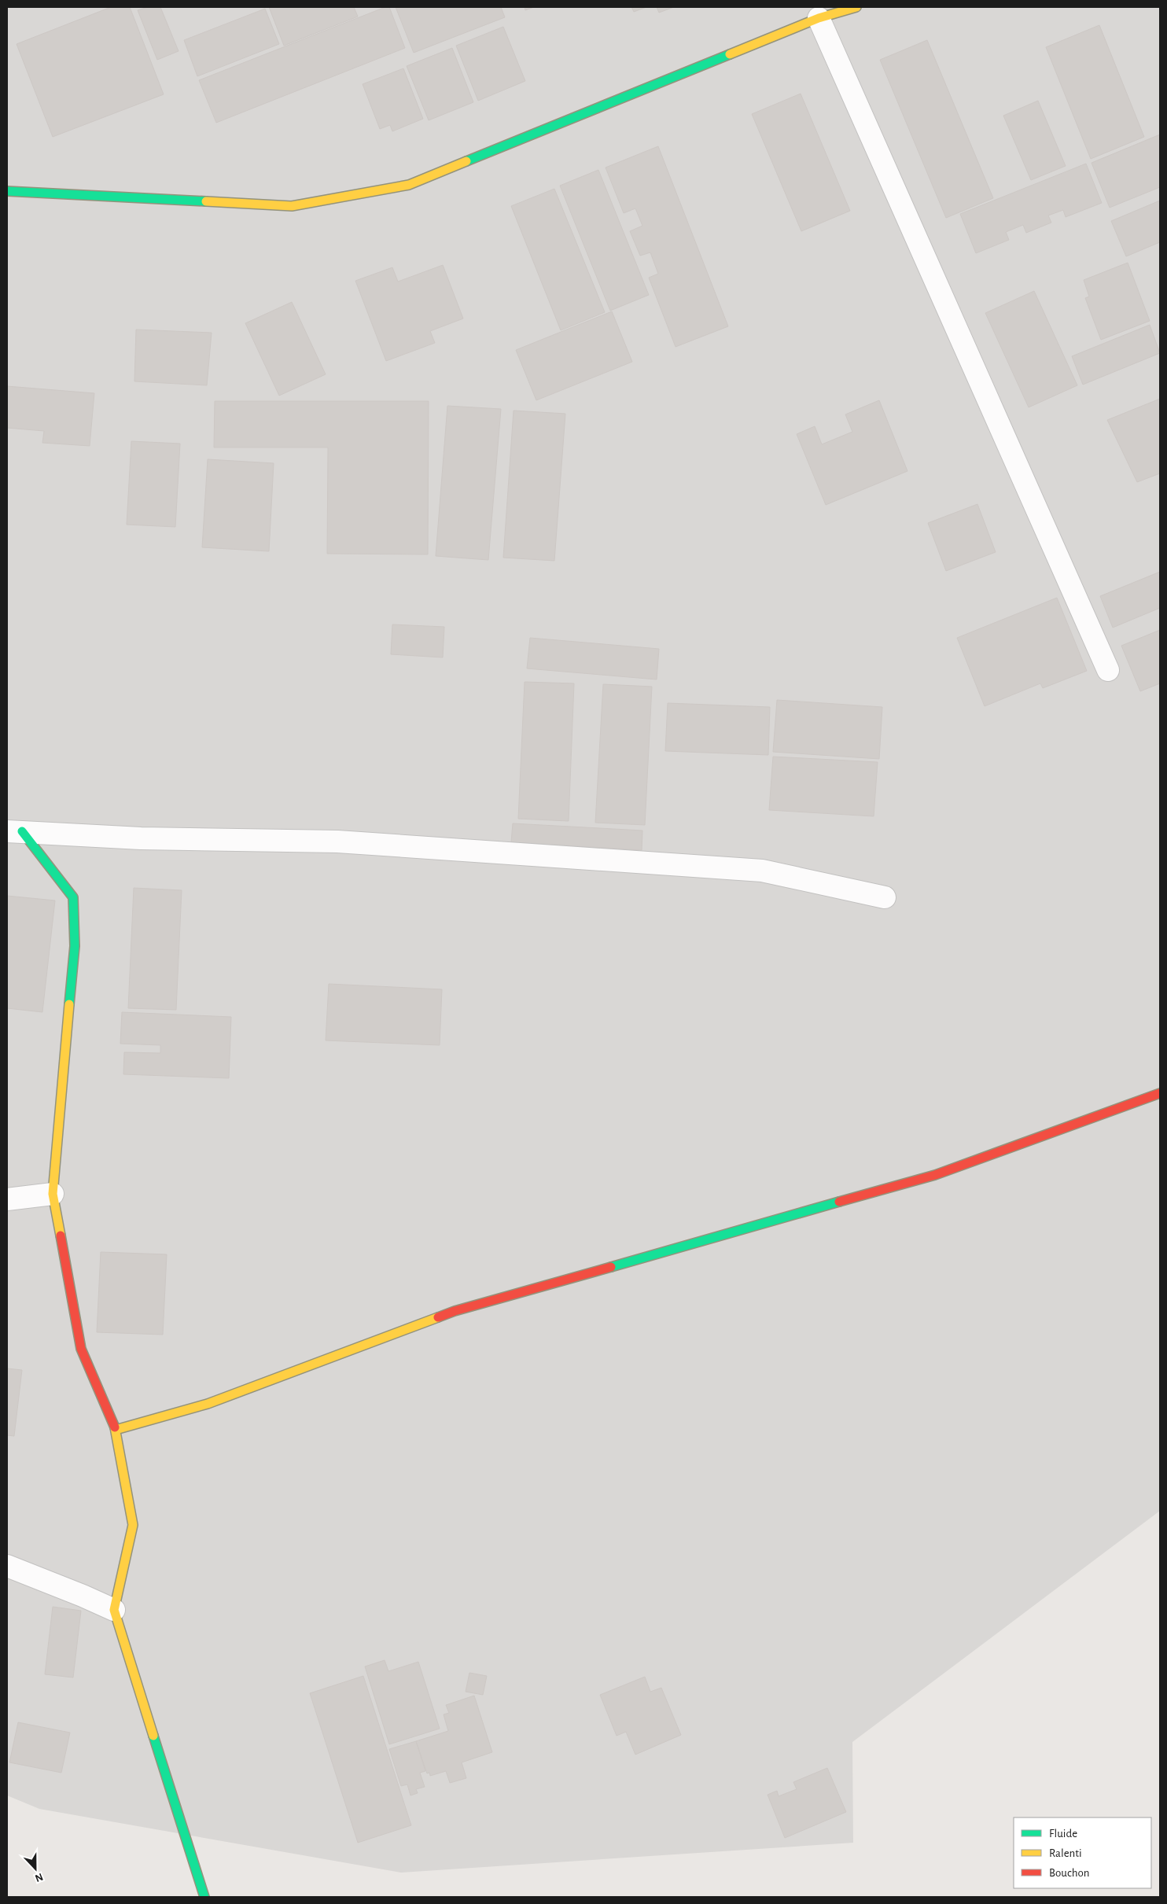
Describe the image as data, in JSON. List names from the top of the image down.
{
  "legend": ["Fluide", "Ralenti", "Bouchon"],
  "north": "bottom"
}
